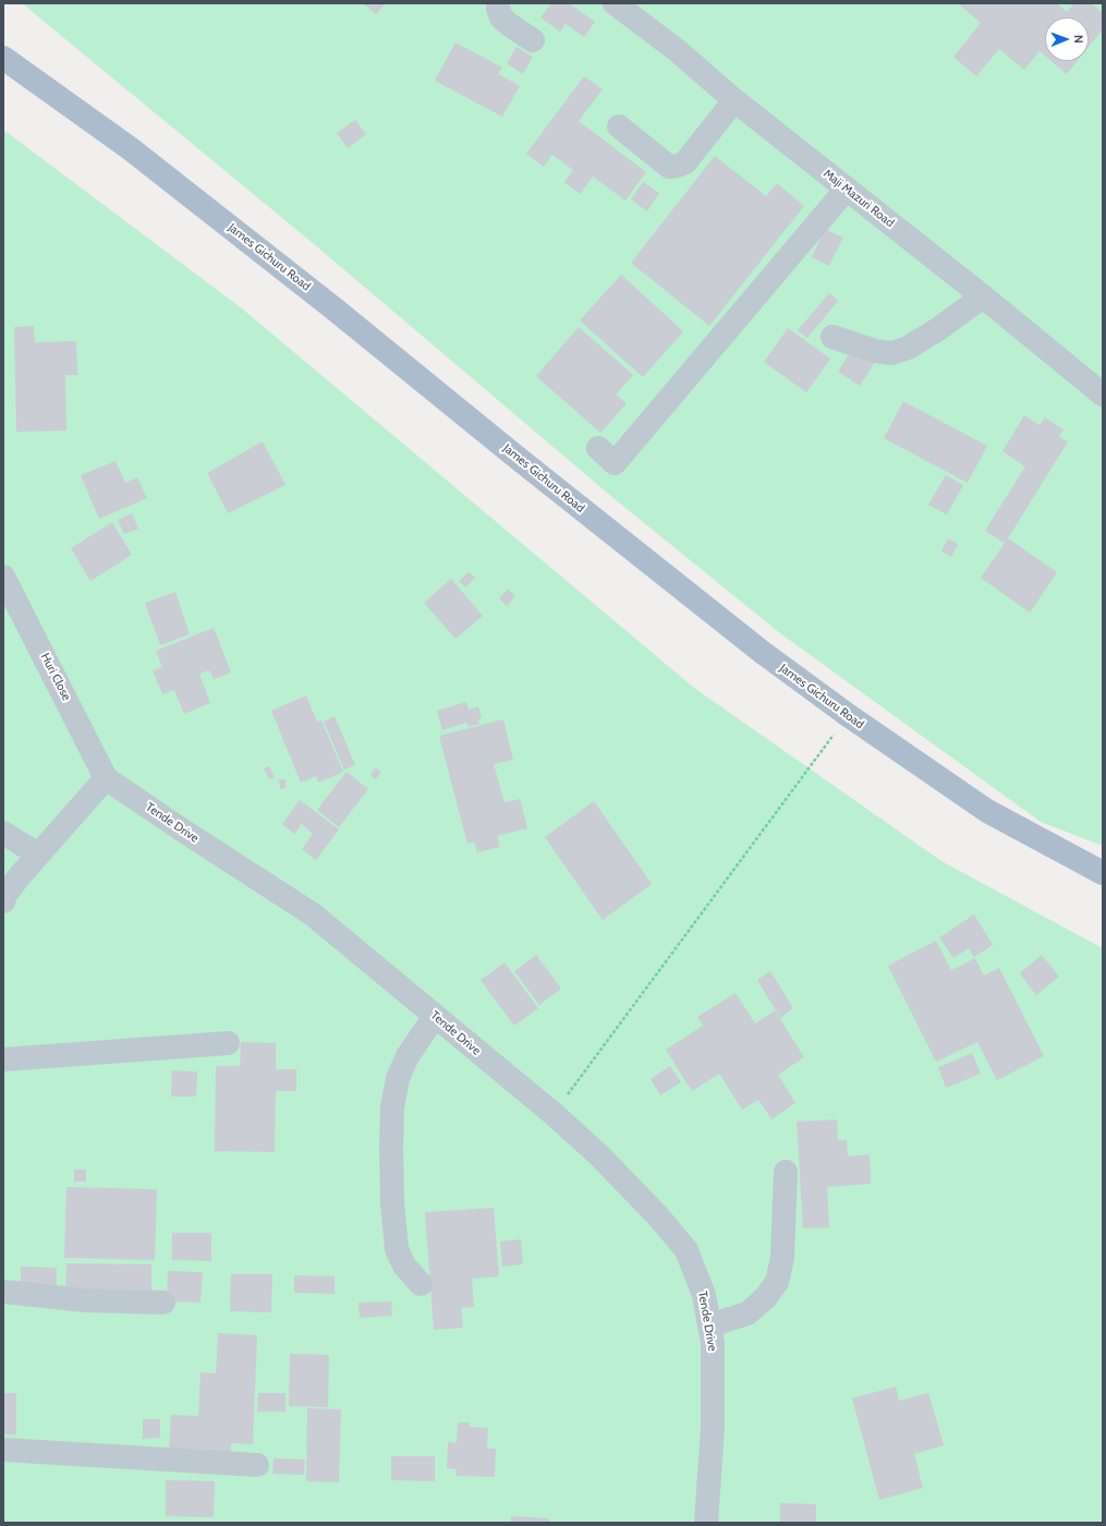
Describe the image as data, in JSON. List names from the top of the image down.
{
  "streets": {
    "main road": ["James Gichuru Road"],
    "street": ["Maji Mazuri Road", "Huri Close", "Tende Drive"]
  },
  "crossings": [
    ["Huri Close", "Tende Drive"]
  ],
  "north": "right"
}
